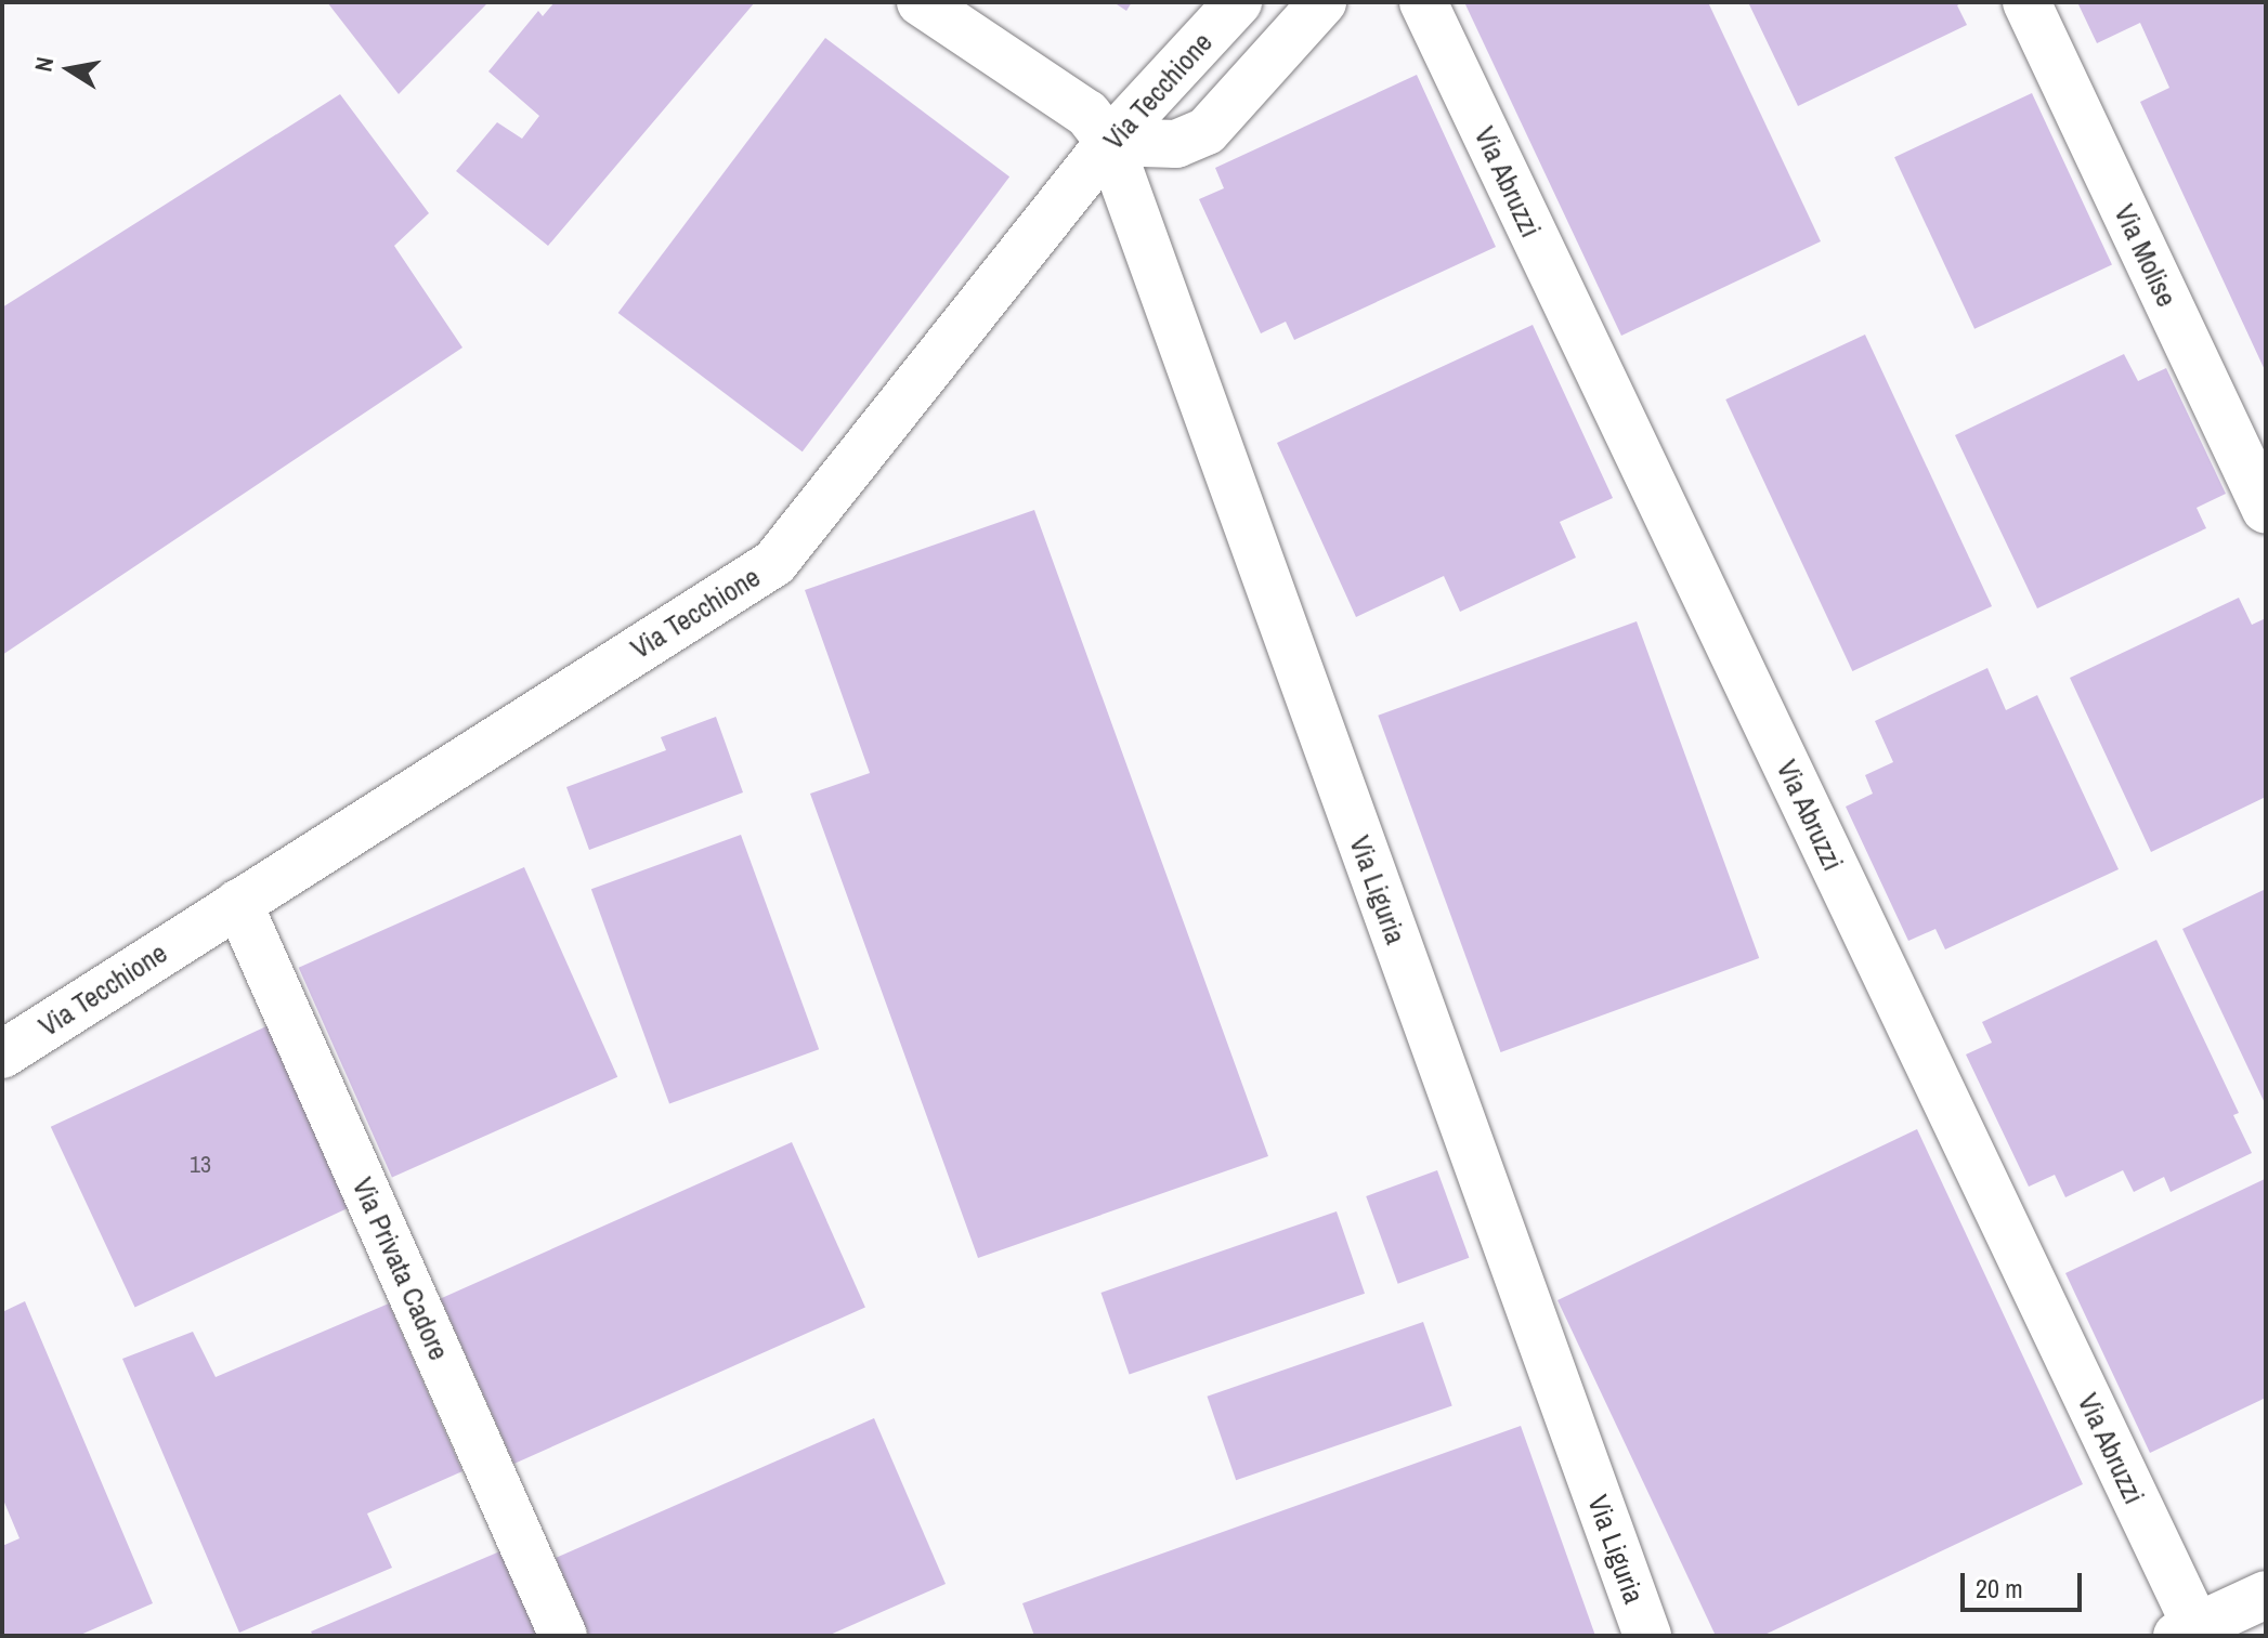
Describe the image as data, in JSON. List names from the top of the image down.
{
  "streets": {
    "street": [
      "Via Tecchione",
      "Via Abruzzi",
      "Via Molise",
      "Via Liguria",
      "Via Privata Cadore"
    ]
  },
  "crossings": [
    ["Via Tecchione", "Via Liguria"],
    ["Via Tecchione", "Via Privata Cadore"]
  ],
  "house_numbers": ["13"],
  "scale_bar": "20 m",
  "north": "left"
}
